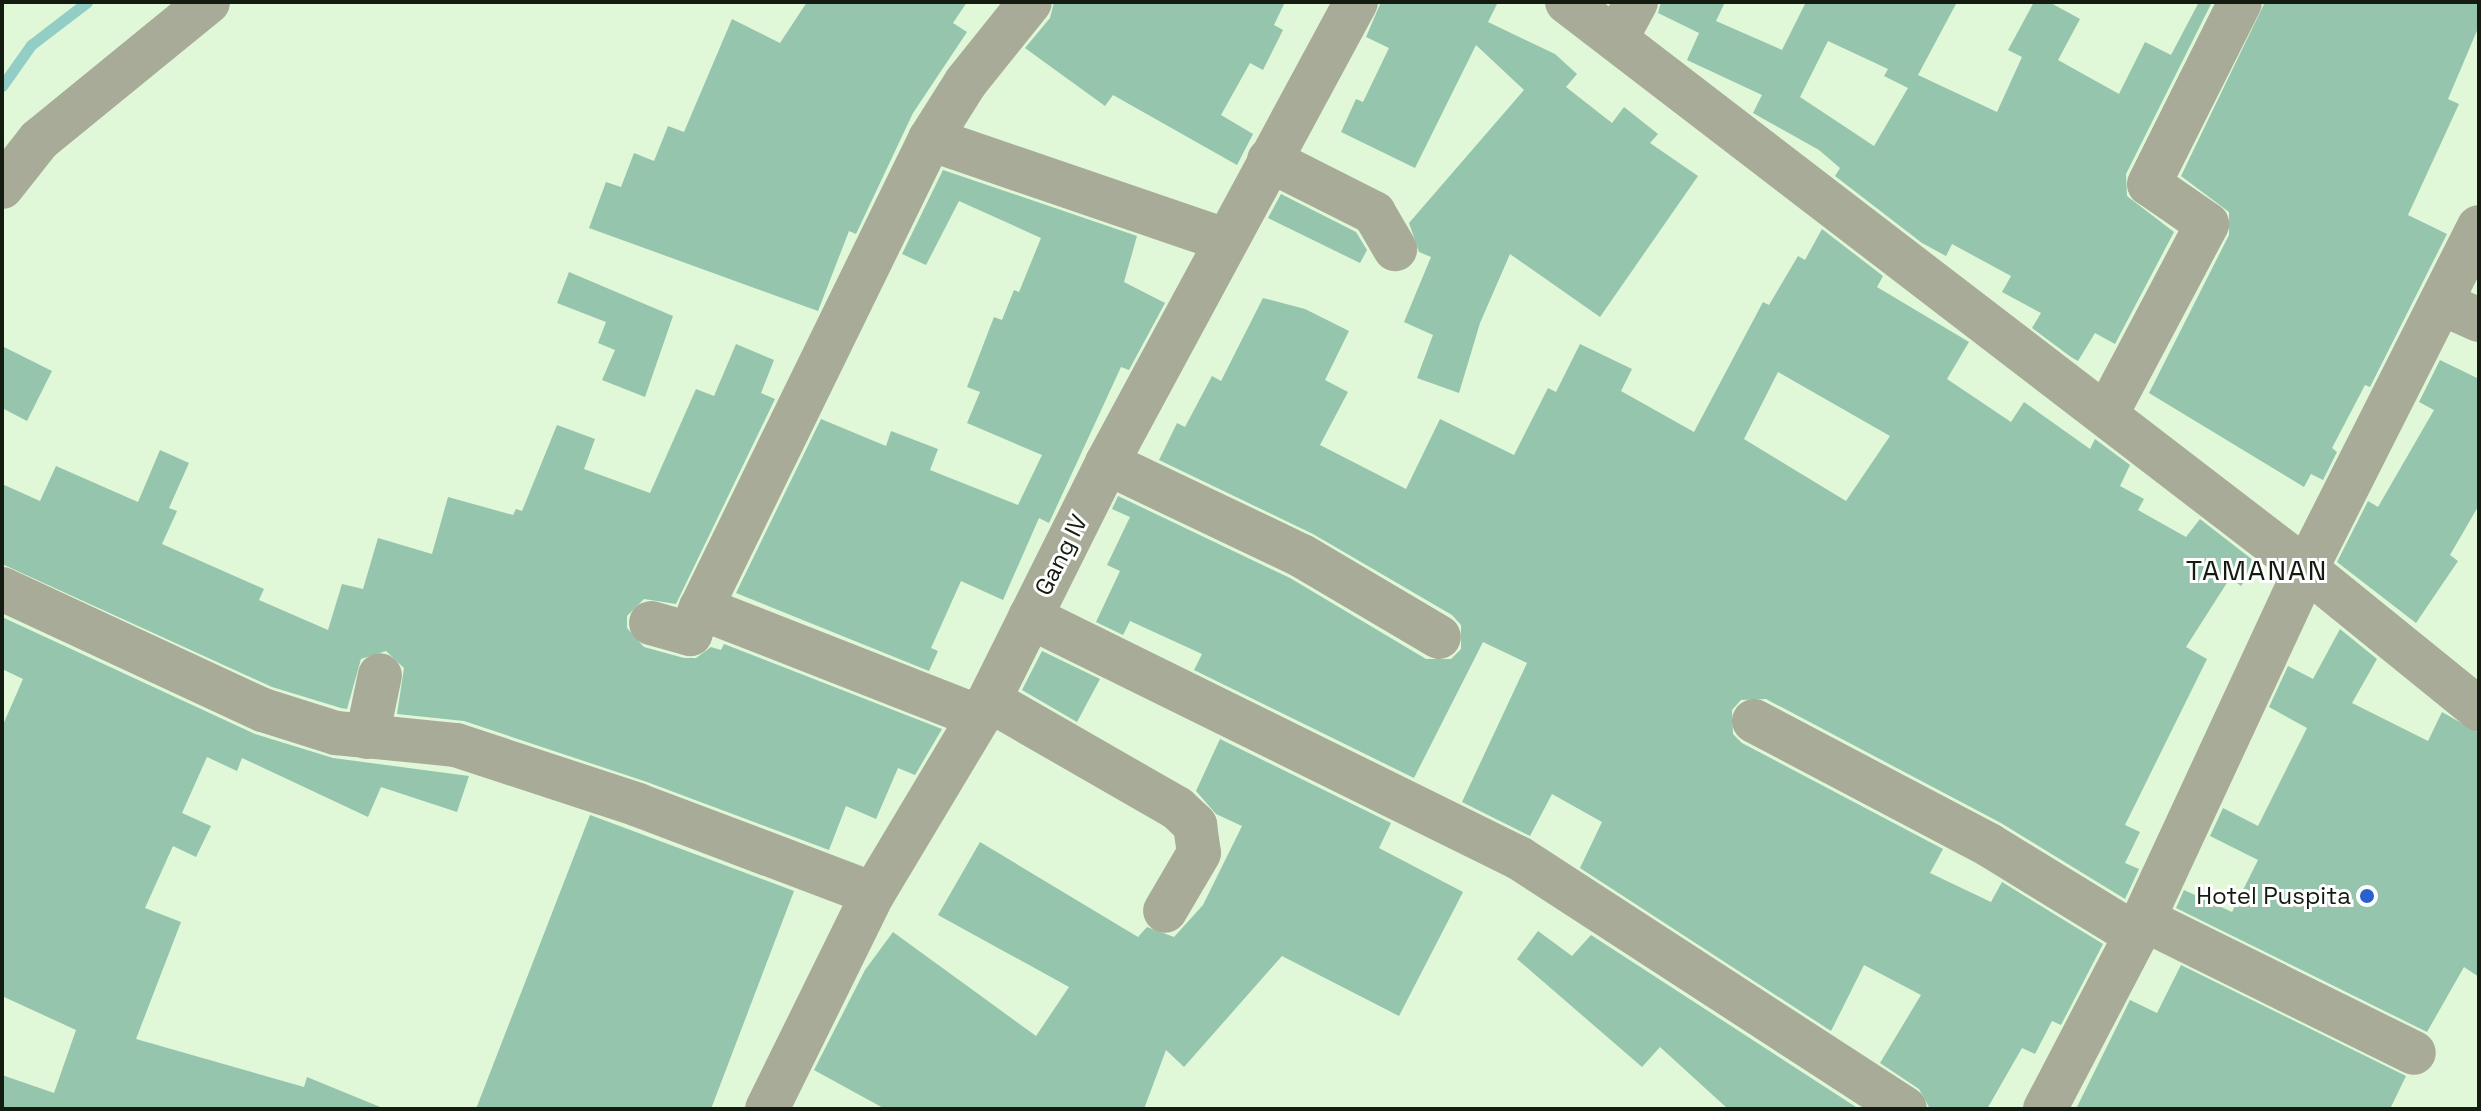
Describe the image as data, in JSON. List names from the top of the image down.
{
  "streets": {
    "street": ["Gang IV"]
  },
  "districts": ["TAMANAN"],
  "places": ["Hotel Puspita"]
}
